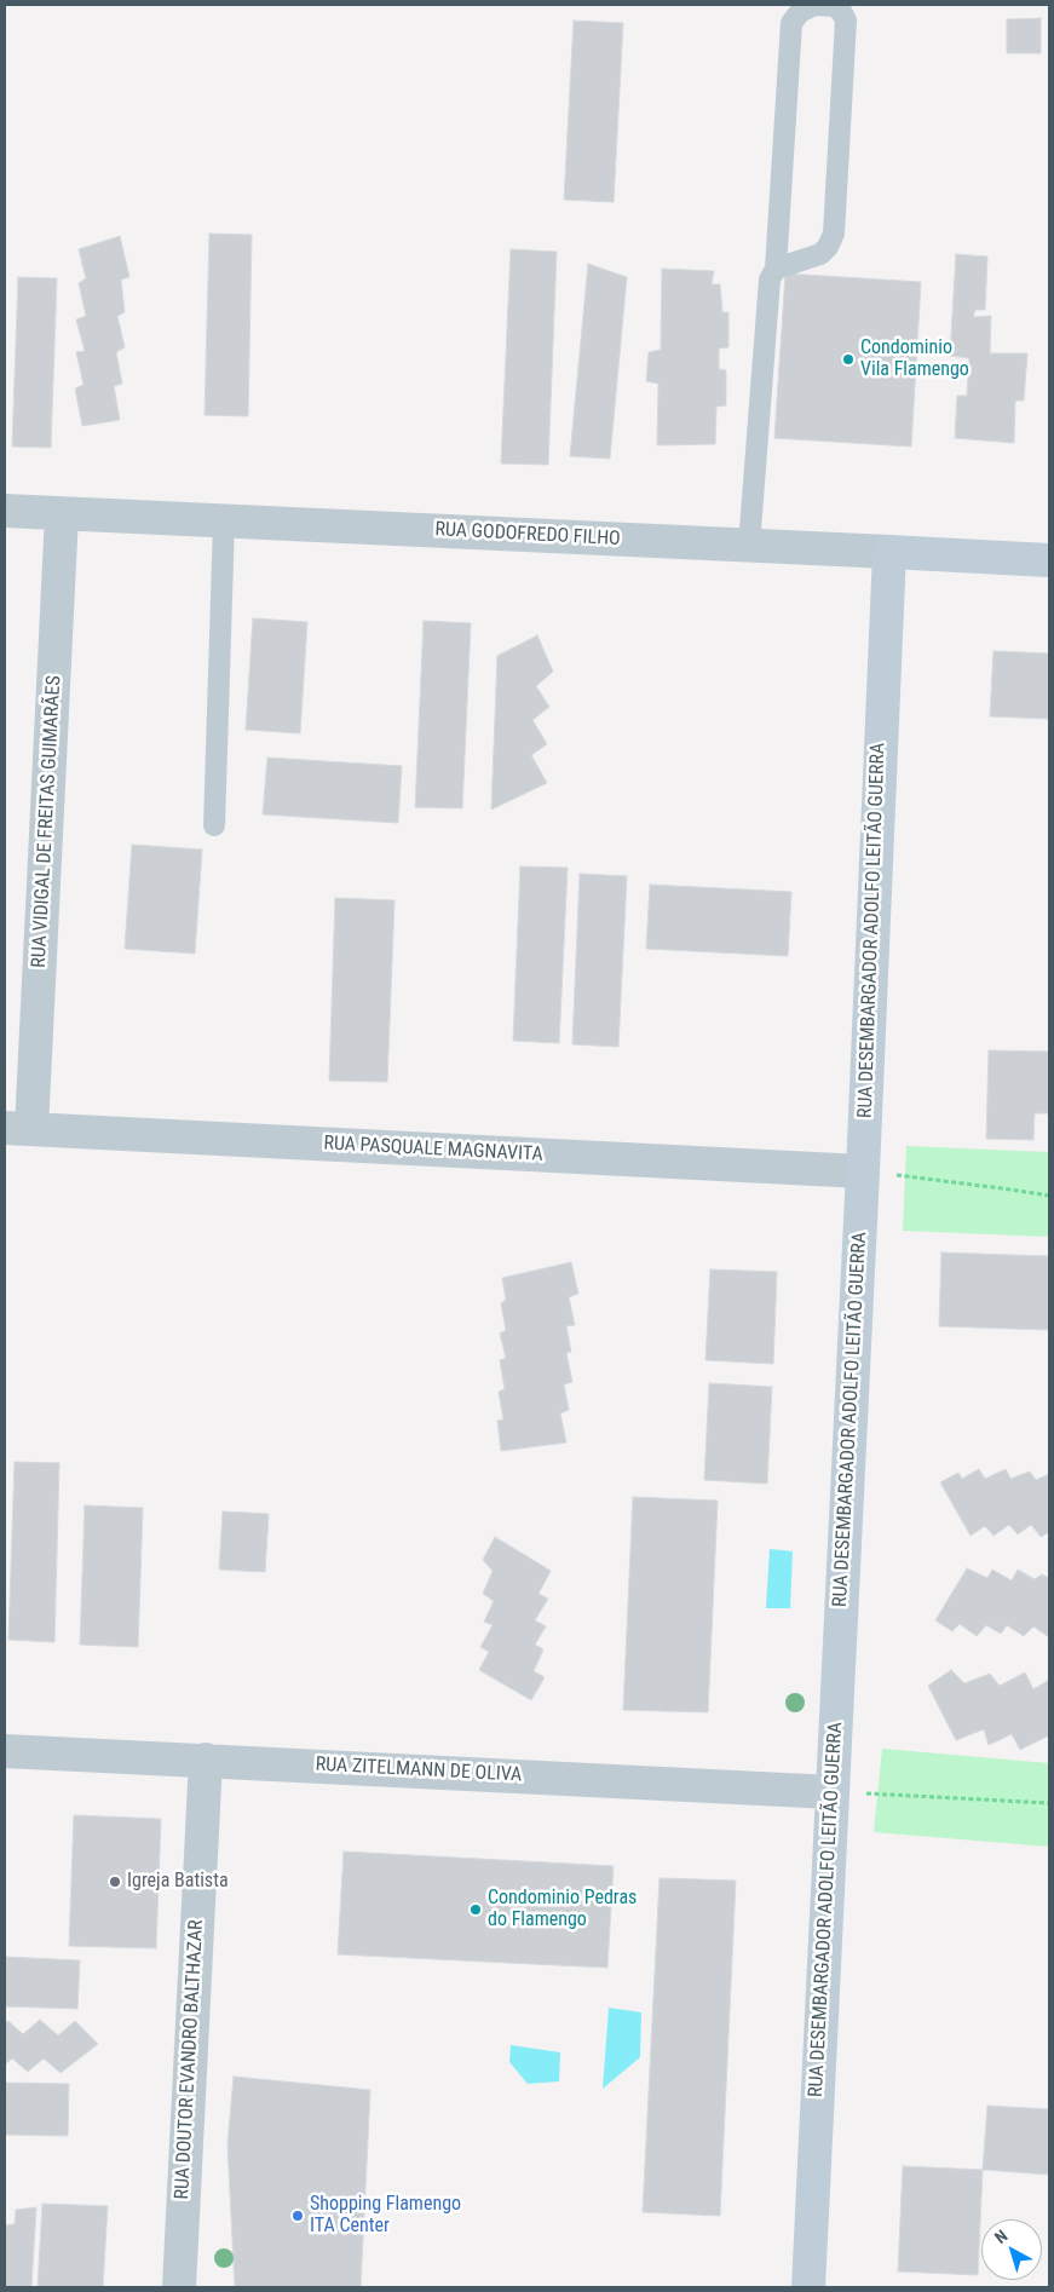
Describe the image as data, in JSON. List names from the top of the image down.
{
  "streets": {
    "street": [
      "RUA GODOFREDO FILHO",
      "RUA VIDIGAL DE FREITAS GUIMARÃES",
      "RUA DESEMBARGADOR ADOLFO LEITÃO GUERRA",
      "RUA PASQUALE MAGNAVITA",
      "RUA ZITELMANN DE OLIVA",
      "RUA DOUTOR EVANDRO BALTHAZAR"
    ]
  },
  "crossings": [
    ["RUA GODOFREDO FILHO", "RUA VIDIGAL DE FREITAS GUIMARÃES"],
    ["RUA GODOFREDO FILHO", "RUA DESEMBARGADOR ADOLFO LEITÃO GUERRA"],
    ["RUA VIDIGAL DE FREITAS GUIMARÃES", "RUA PASQUALE MAGNAVITA"],
    ["RUA DESEMBARGADOR ADOLFO LEITÃO GUERRA", "RUA PASQUALE MAGNAVITA"],
    ["RUA DESEMBARGADOR ADOLFO LEITÃO GUERRA", "RUA ZITELMANN DE OLIVA"],
    ["RUA ZITELMANN DE OLIVA", "RUA DOUTOR EVANDRO BALTHAZAR"]
  ],
  "places": [
    "Condominio Vila Flamengo",
    "Igreja Batista",
    "Condominio Pedras do Flamengo",
    "Shopping Flamengo ITA Center"
  ],
  "north": "top left"
}
